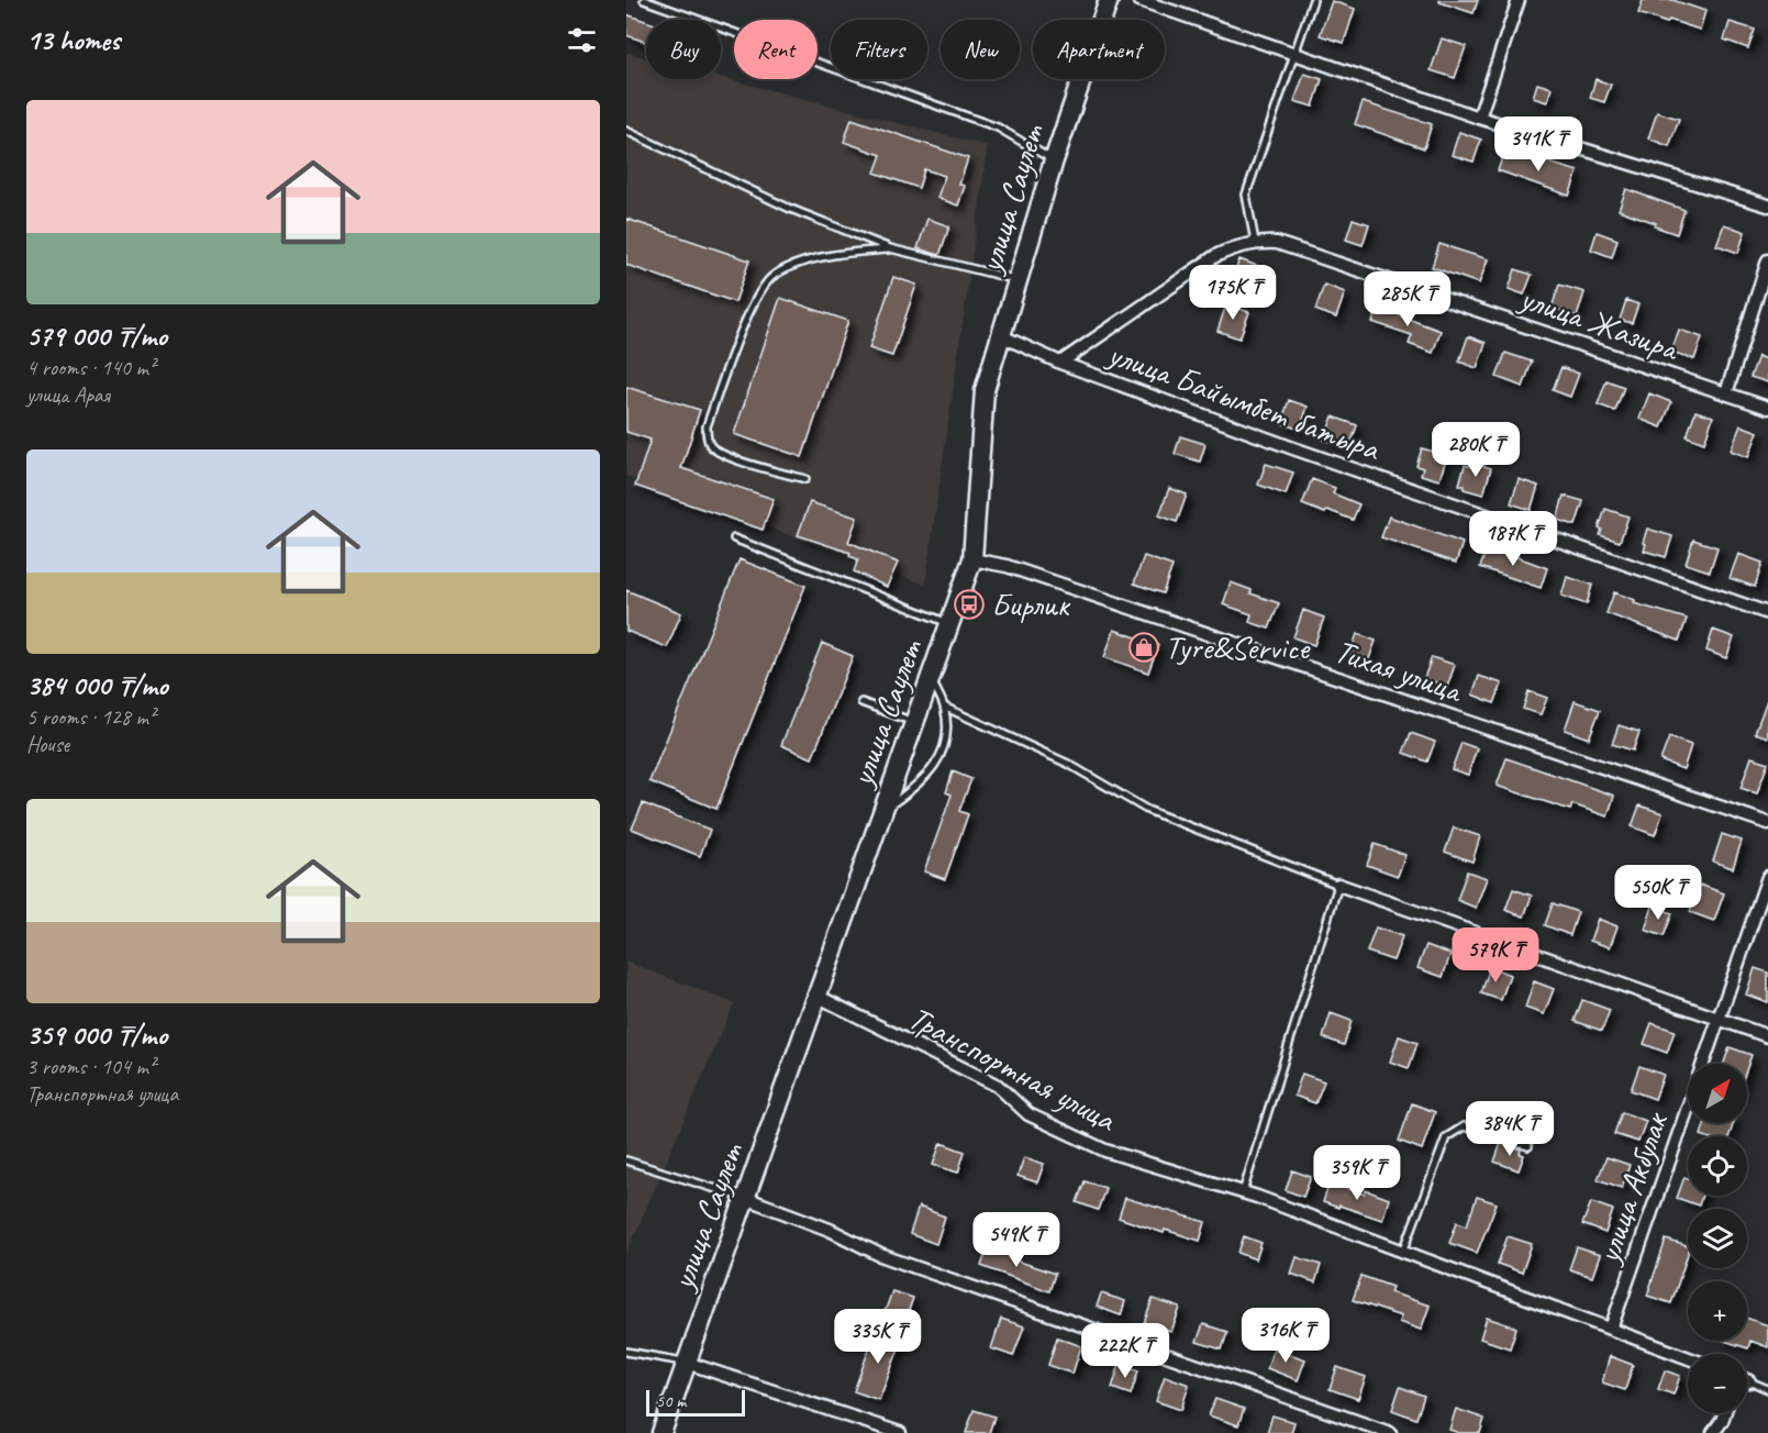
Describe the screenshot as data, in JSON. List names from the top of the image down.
{
  "streets": {
    "street": [
      "улица Саулет",
      "улица Жазира",
      "улица Байымбет батыра",
      "Тихая улица",
      "Транспортная улица",
      "улица Акбулак"
    ]
  },
  "crossings": [
    ["улица Саулет", "улица Байымбет батыра"],
    ["улица Саулет", "Тихая улица"],
    ["улица Саулет", "Транспортная улица"],
    ["улица Жазира", "улица Байымбет батыра"],
    ["Транспортная улица", "улица Акбулак"]
  ],
  "places": {
    "bus stop": ["Бирлик"],
    "shop": ["Tyre&Service"]
  },
  "scale_bar": "50 m",
  "north": "top right",
  "page": {
    "heading": "13 homes",
    "chip": [
      "Buy",
      "Rent",
      "Filters",
      "New",
      "Apartment"
    ],
    "list": [
      {
        "name": "579 000 ₸/mo",
        "note": "4 rooms · 140 m² · улица Арая"
      },
      {
        "name": "384 000 ₸/mo",
        "note": "5 rooms · 128 m² · House"
      },
      {
        "name": "359 000 ₸/mo",
        "note": "3 rooms · 104 m² · Транспортная улица"
      }
    ],
    "price": [
      "341K ₸",
      "175K ₸",
      "285K ₸",
      "280K ₸",
      "187K ₸",
      "550K ₸",
      "579K ₸",
      "384K ₸",
      "359K ₸",
      "549K ₸",
      "316K ₸",
      "335K ₸",
      "222K ₸"
    ],
    "map_buttons": ["+", "−"],
    "scale": "50 m"
  }
}
